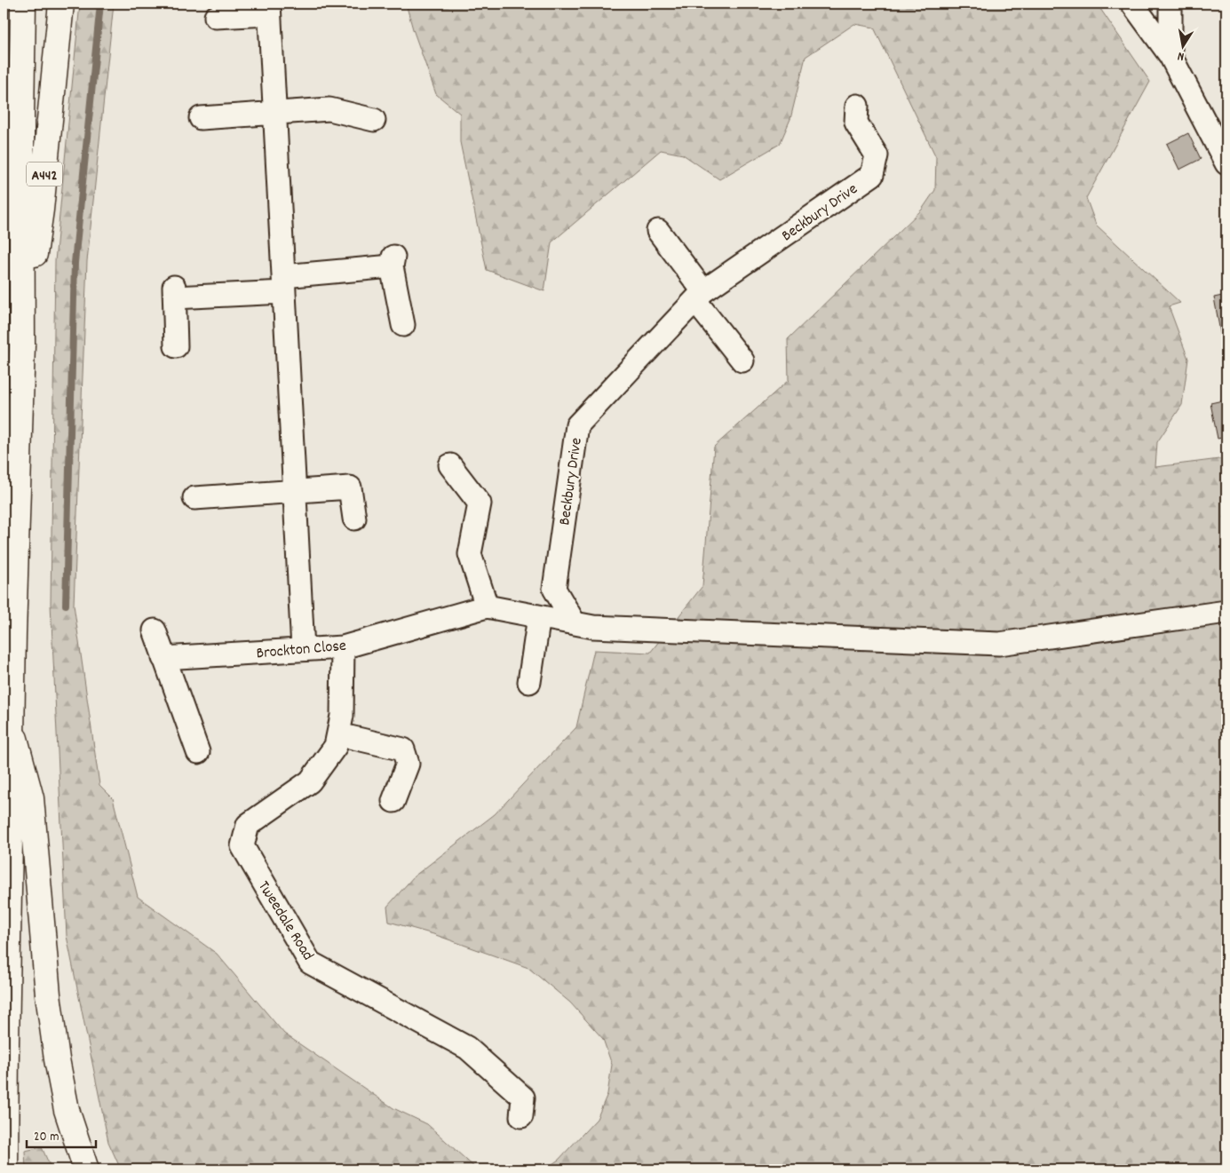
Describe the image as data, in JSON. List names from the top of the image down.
{
  "streets": {
    "main road": ["A442"],
    "street": ["Beckbury Drive", "Brockton Close", "Tweedale Road"]
  },
  "crossings": [
    ["Brockton Close", "Tweedale Road"]
  ],
  "scale_bar": "20 m",
  "north": "bottom"
}
